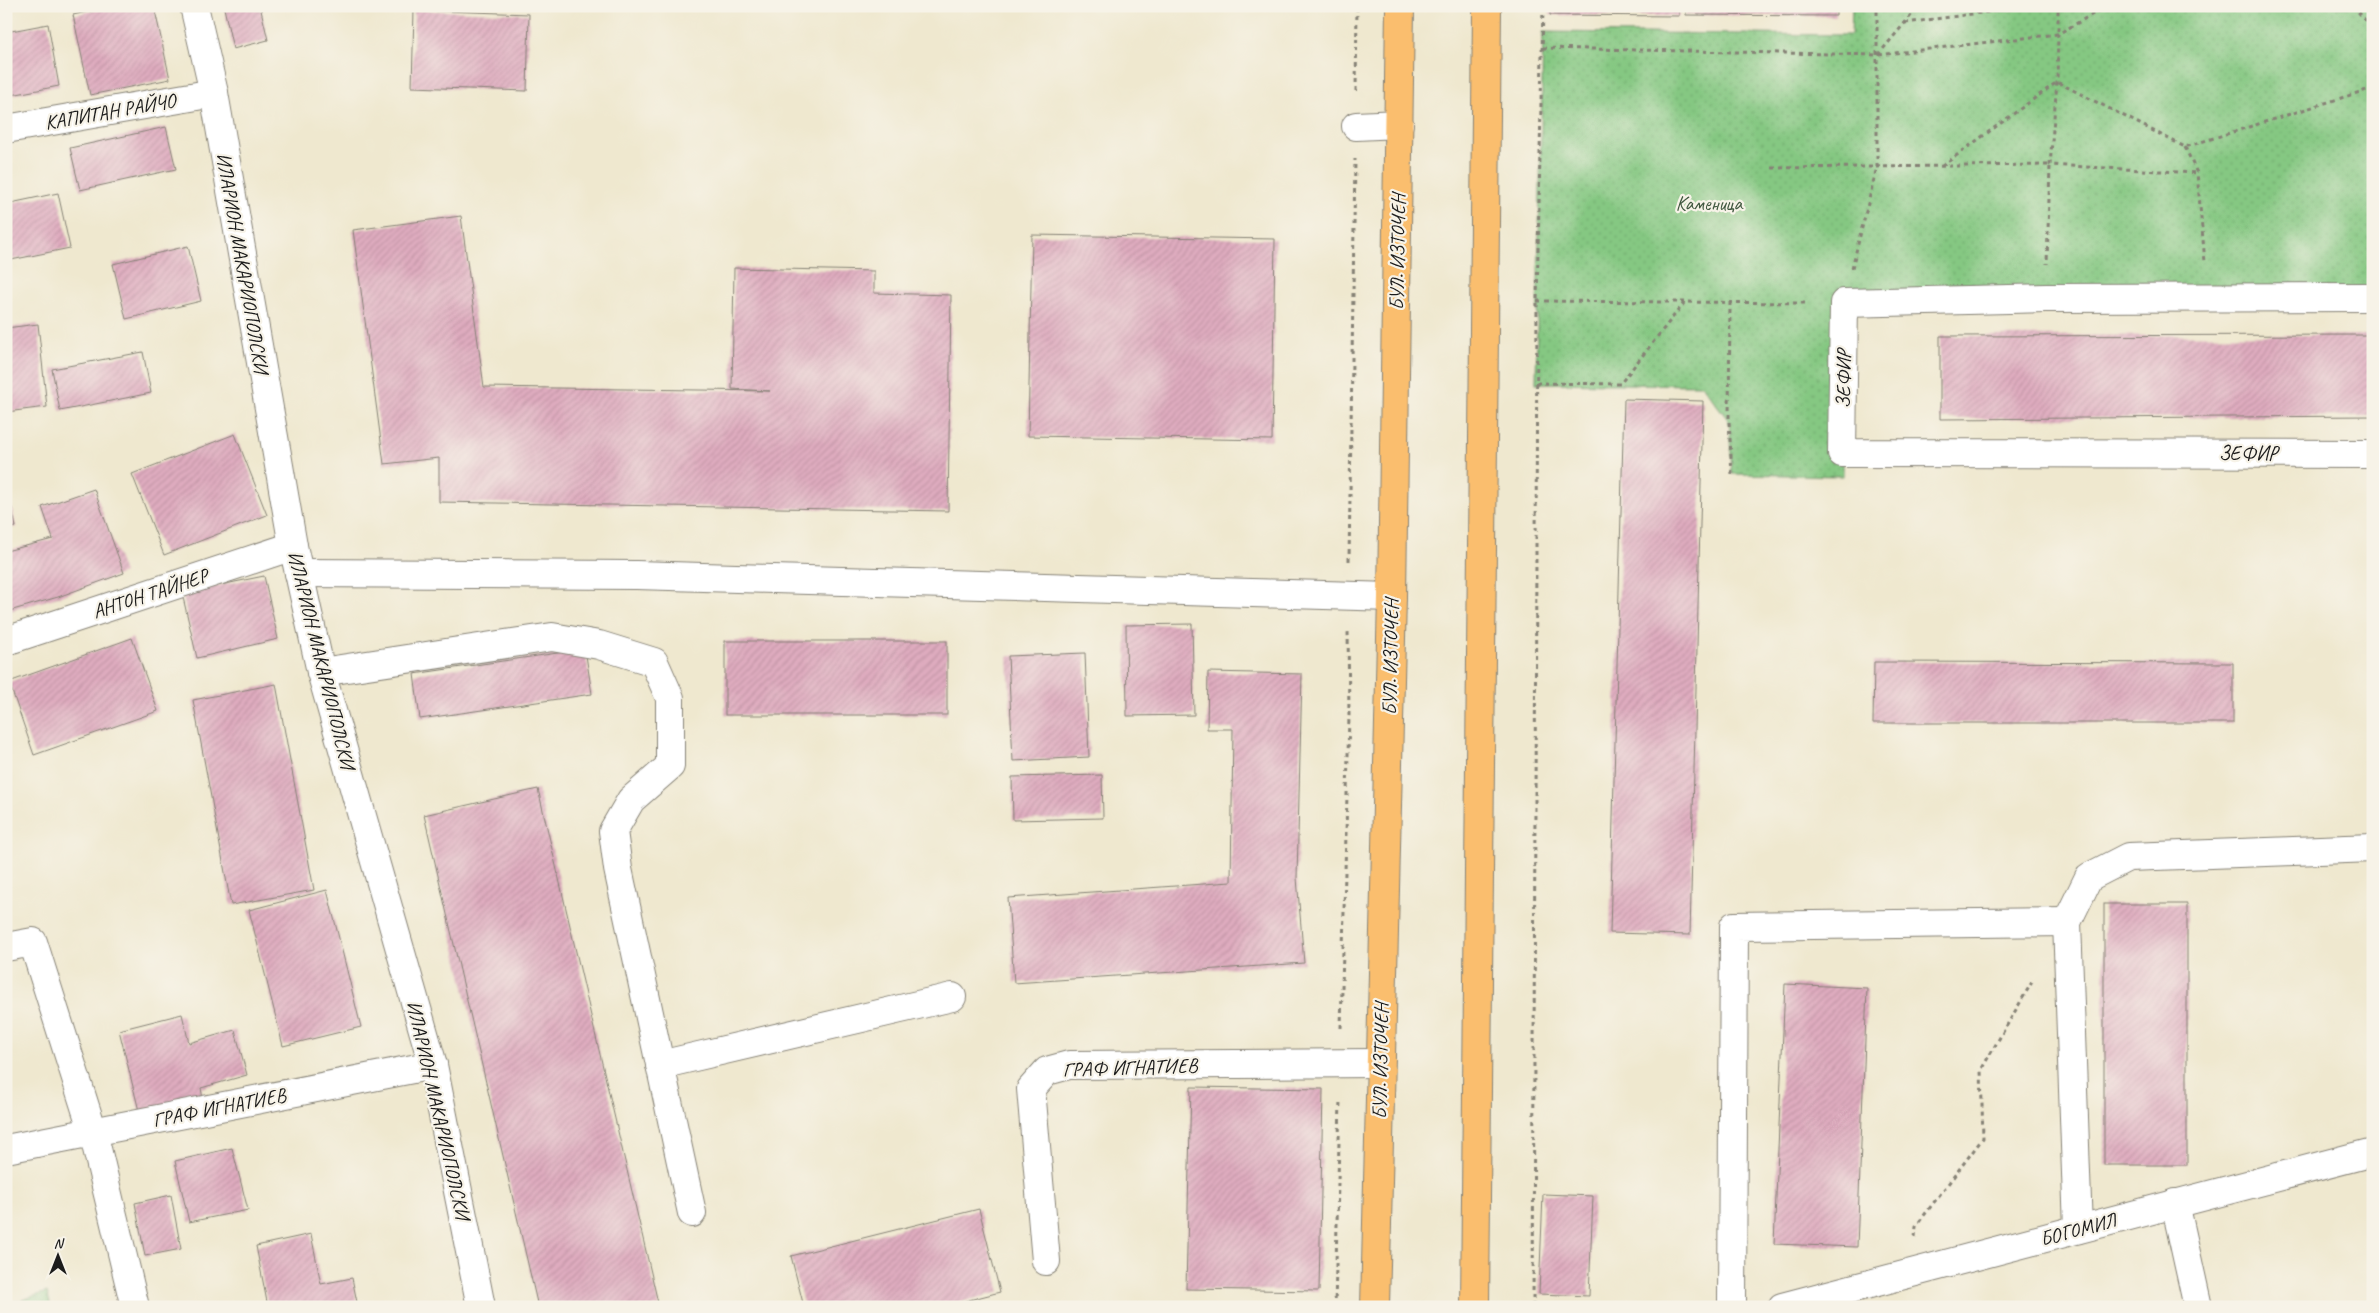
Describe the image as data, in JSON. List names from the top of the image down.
{
  "streets": {
    "main road": ["БУЛ. ИЗТОЧЕН"],
    "street": [
      "КАПИТАН РАЙЧО",
      "ИЛАРИОН МАКАРИОПОЛСКИ",
      "ЗЕФИР",
      "АНТОН ТАЙНЕР",
      "ГРАФ ИГНАТИЕВ",
      "БОГОМИЛ"
    ]
  },
  "crossings": [
    ["КАПИТАН РАЙЧО", "ИЛАРИОН МАКАРИОПОЛСКИ"],
    ["БУЛ. ИЗТОЧЕН", "ГРАФ ИГНАТИЕВ"],
    ["ИЛАРИОН МАКАРИОПОЛСКИ", "АНТОН ТАЙНЕР"],
    ["ИЛАРИОН МАКАРИОПОЛСКИ", "ГРАФ ИГНАТИЕВ"]
  ],
  "parks": ["Каменица"],
  "north": "top"
}
